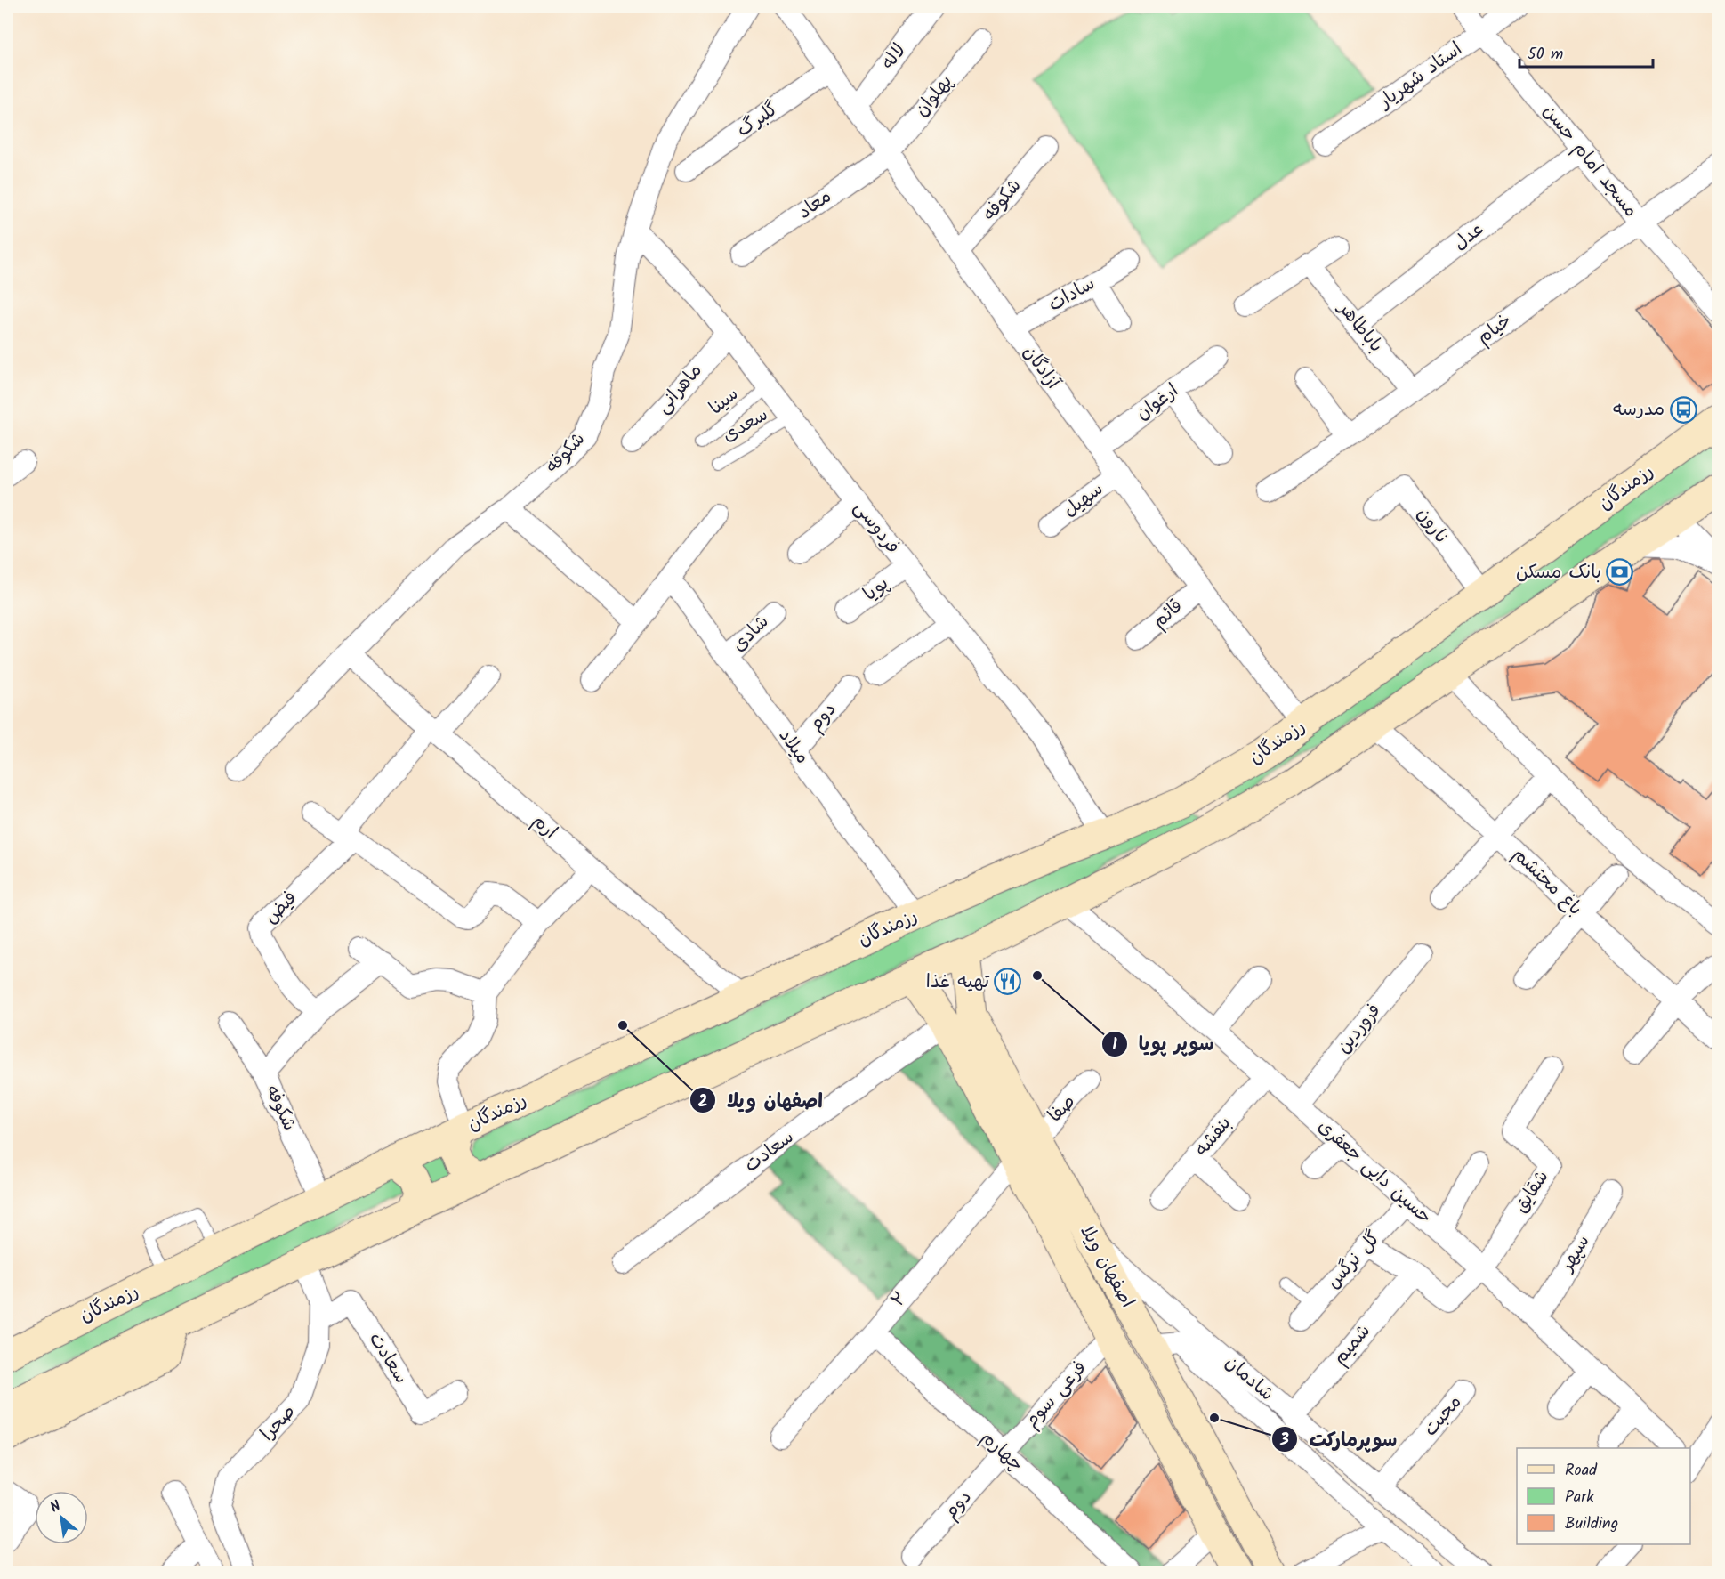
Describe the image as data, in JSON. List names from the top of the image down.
{
  "streets": {
    "main road": ["رزمندگان", "اصفهان ویلا"],
    "street": [
      "لاله",
      "استاد شهریار",
      "پهلوان",
      "گلبرگ",
      "مسجد امام حسن",
      "شکوفه",
      "معاد",
      "عدل",
      "سادات",
      "باباطاهر",
      "خیام",
      "آزادگان",
      "ماهرانی",
      "ارغوان",
      "سهیل",
      "نارون",
      "فردوسی",
      "پویا",
      "قائم",
      "شادی",
      "دوم",
      "میلاد",
      "ارم",
      "باغ محتشم",
      "فیض",
      "فروردین",
      "صفا",
      "بنفشه",
      "سعادت",
      "حسین دایی جعفری",
      "شقایق",
      "سپهر",
      "گل نرگس",
      "۲",
      "شمیم",
      "شادمان",
      "فرعی سوم",
      "محبت",
      "صحرا",
      "چهارم"
    ],
    "lane": ["سینا", "سعدی"]
  },
  "crossings": [
    ["لاله", "آزادگان"],
    ["استاد شهریار", "مسجد امام حسن"],
    ["پهلوان", "معاد"],
    ["پهلوان", "آزادگان"],
    ["گلبرگ", "آزادگان"],
    ["مسجد امام حسن", "عدل"],
    ["مسجد امام حسن", "خیام"],
    ["شکوفه", "آزادگان"],
    ["شکوفه", "رزمندگان"],
    ["شکوفه", "فردوسی"],
    ["شکوفه", "ارم"],
    ["معاد", "آزادگان"],
    ["عدل", "باباطاهر"],
    ["سادات", "آزادگان"],
    ["باباطاهر", "خیام"],
    ["آزادگان", "ارغوان"],
    ["آزادگان", "رزمندگان"],
    ["آزادگان", "سهیل"],
    ["آزادگان", "قائم"],
    ["ماهرانی", "فردوسی"],
    ["سینا", "فردوسی"],
    ["سعدی", "فردوسی"],
    ["رزمندگان", "نارون"],
    ["رزمندگان", "فردوسی"],
    ["رزمندگان", "میلاد"],
    ["رزمندگان", "ارم"],
    ["رزمندگان", "باغ محتشم"],
    ["رزمندگان", "حسین دایی جعفری"],
    ["رزمندگان", "اصفهان ویلا"],
    ["رزمندگان", "صحرا"],
    ["فردوسی", "پویا"],
    ["شادی", "میلاد"],
    ["دوم", "میلاد"],
    ["دوم", "فرعی سوم"],
    ["دوم", "چهارم"],
    ["فروردین", "حسین دایی جعفری"],
    ["صفا", "اصفهان ویلا"],
    ["بنفشه", "حسین دایی جعفری"],
    ["سعادت", "اصفهان ویلا"],
    ["سعادت", "صحرا"],
    ["حسین دایی جعفری", "شقایق"],
    ["حسین دایی جعفری", "سپهر"],
    ["حسین دایی جعفری", "گل نرگس"],
    ["اصفهان ویلا", "۲"],
    ["اصفهان ویلا", "شادمان"],
    ["اصفهان ویلا", "فرعی سوم"],
    ["۲", "چهارم"],
    ["شمیم", "شادمان"],
    ["شادمان", "محبت"],
    ["فرعی سوم", "چهارم"]
  ],
  "places": {
    "bus stop": ["مدرسه"],
    "bank": ["بانک مسکن"],
    "other": ["سوپر پویا", "اصفهان ویلا", "سوپرمارکت"],
    "restaurant": ["تهیه غذا"]
  },
  "legend": ["Road", "Park", "Building"],
  "scale_bar": "50 m",
  "north": "top left"
}
